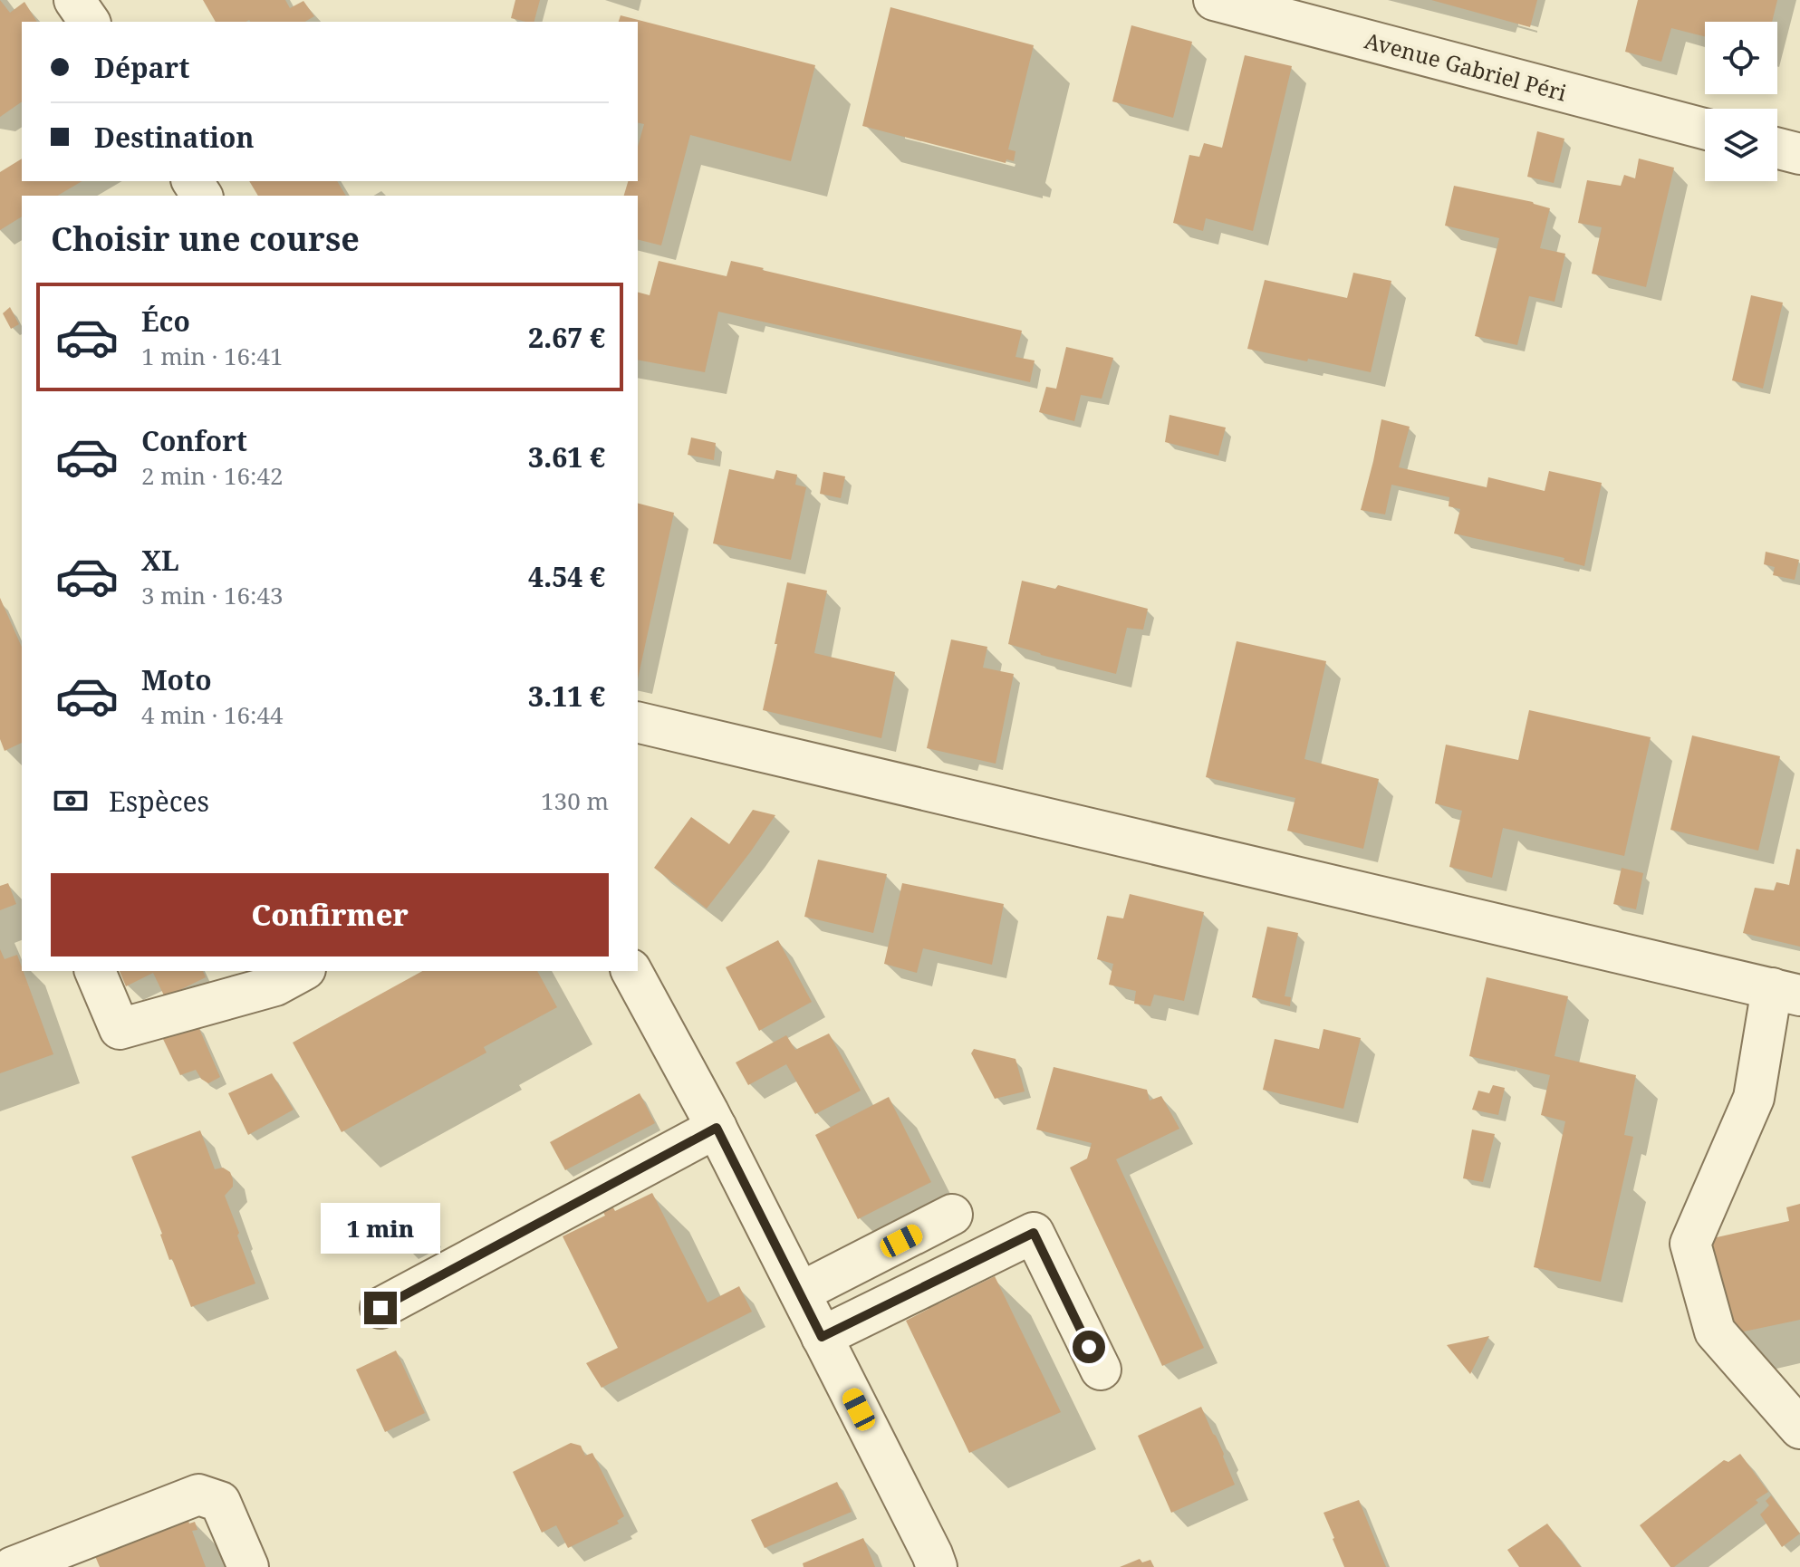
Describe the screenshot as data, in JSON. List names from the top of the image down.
{
  "streets": {
    "street": ["Avenue Gabriel Péri"]
  },
  "page": {
    "banner": ["Départ", "Destination"],
    "heading": "Choisir une course",
    "list": [
      {
        "name": "Éco",
        "note": "1 min · 16:41",
        "value": "2.67 €"
      },
      {
        "name": "Confort",
        "note": "2 min · 16:42",
        "value": "3.61 €"
      },
      {
        "name": "XL",
        "note": "3 min · 16:43",
        "value": "4.54 €"
      },
      {
        "name": "Moto",
        "note": "4 min · 16:44",
        "value": "3.11 €"
      }
    ],
    "pay": ["Espèces", "130 m"],
    "buttons": "Confirmer",
    "bubble": "1 min"
  }
}
